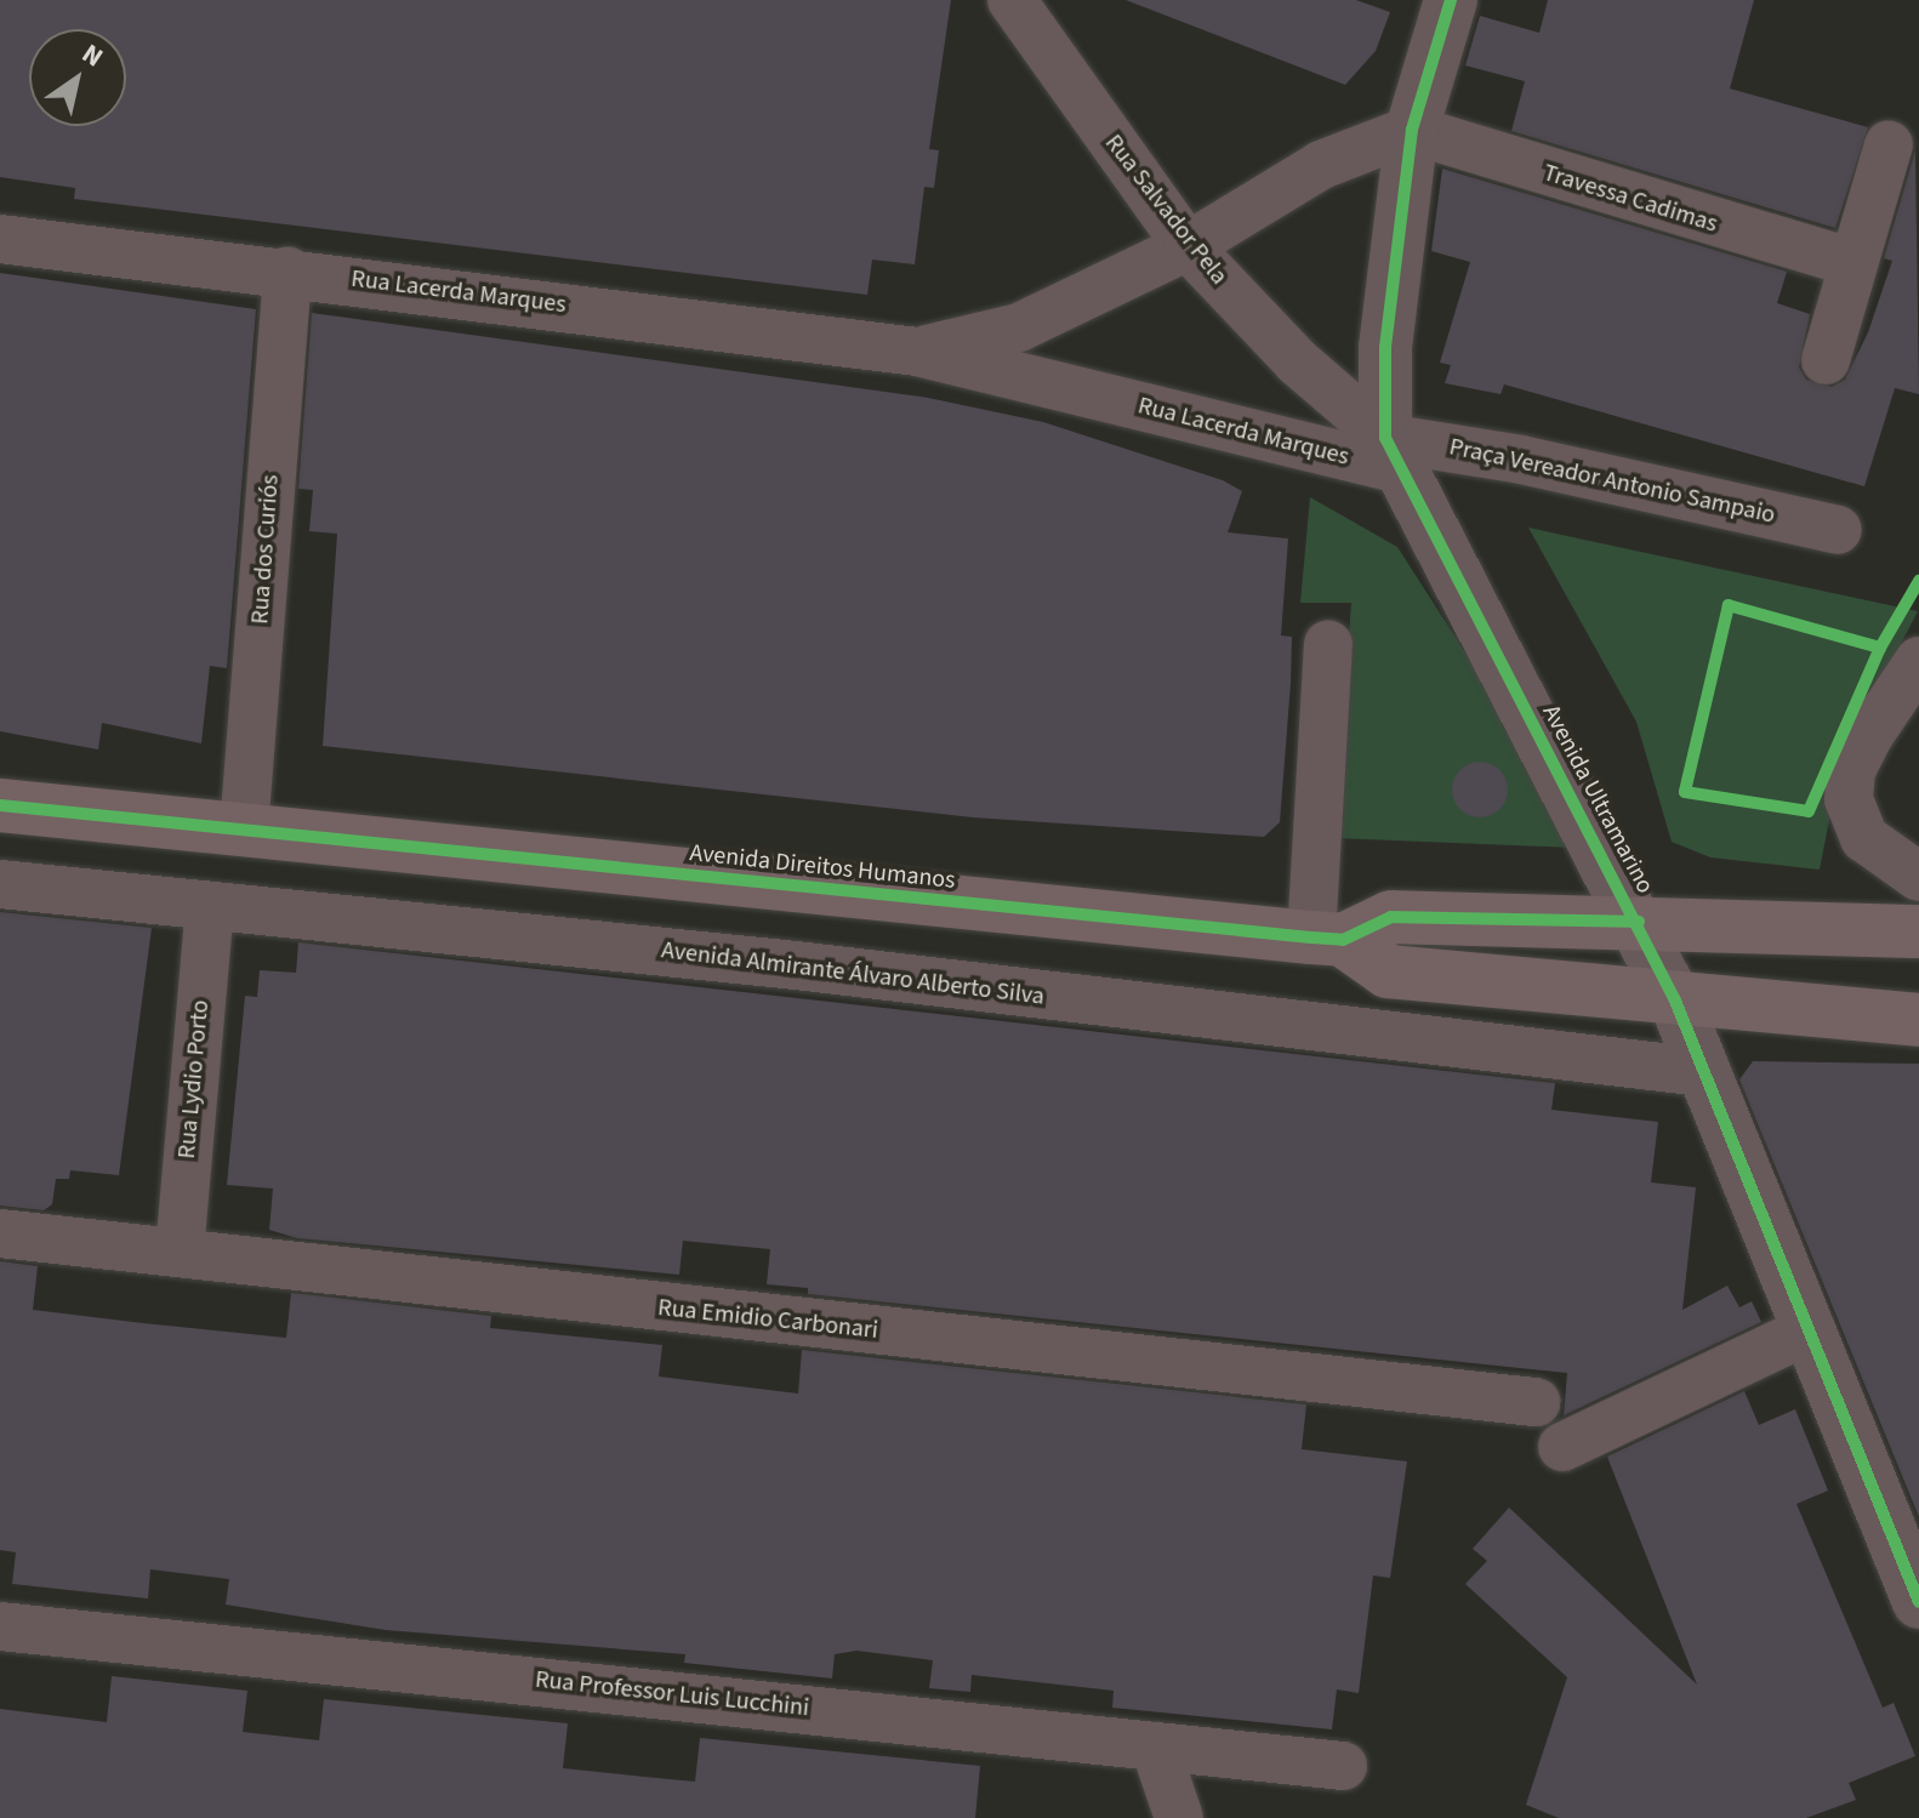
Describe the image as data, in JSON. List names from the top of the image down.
{
  "streets": {
    "main road": ["Avenida Direitos Humanos"],
    "street": [
      "Travessa Cadimas",
      "Rua Salvador Pela",
      "Rua Lacerda Marques",
      "Praça Vereador Antonio Sampaio",
      "Rua dos Curiós",
      "Avenida Ultramarino",
      "Avenida Almirante Álvaro Alberto Silva",
      "Rua Lydio Porto",
      "Rua Emidio Carbonari",
      "Rua Professor Luis Lucchini"
    ]
  },
  "crossings": [
    ["Travessa Cadimas", "Rua Lacerda Marques"],
    ["Travessa Cadimas", "Avenida Ultramarino"],
    ["Rua Salvador Pela", "Rua Lacerda Marques"],
    ["Rua Salvador Pela", "Praça Vereador Antonio Sampaio"],
    ["Rua Salvador Pela", "Avenida Ultramarino"],
    ["Rua Lacerda Marques", "Praça Vereador Antonio Sampaio"],
    ["Rua Lacerda Marques", "Rua dos Curiós"],
    ["Rua Lacerda Marques", "Avenida Ultramarino"],
    ["Praça Vereador Antonio Sampaio", "Avenida Ultramarino"],
    ["Rua dos Curiós", "Avenida Direitos Humanos"],
    ["Avenida Ultramarino", "Avenida Direitos Humanos"],
    ["Avenida Ultramarino", "Avenida Almirante Álvaro Alberto Silva"],
    ["Avenida Almirante Álvaro Alberto Silva", "Rua Lydio Porto"],
    ["Rua Lydio Porto", "Rua Emidio Carbonari"]
  ],
  "north": "top right"
}
